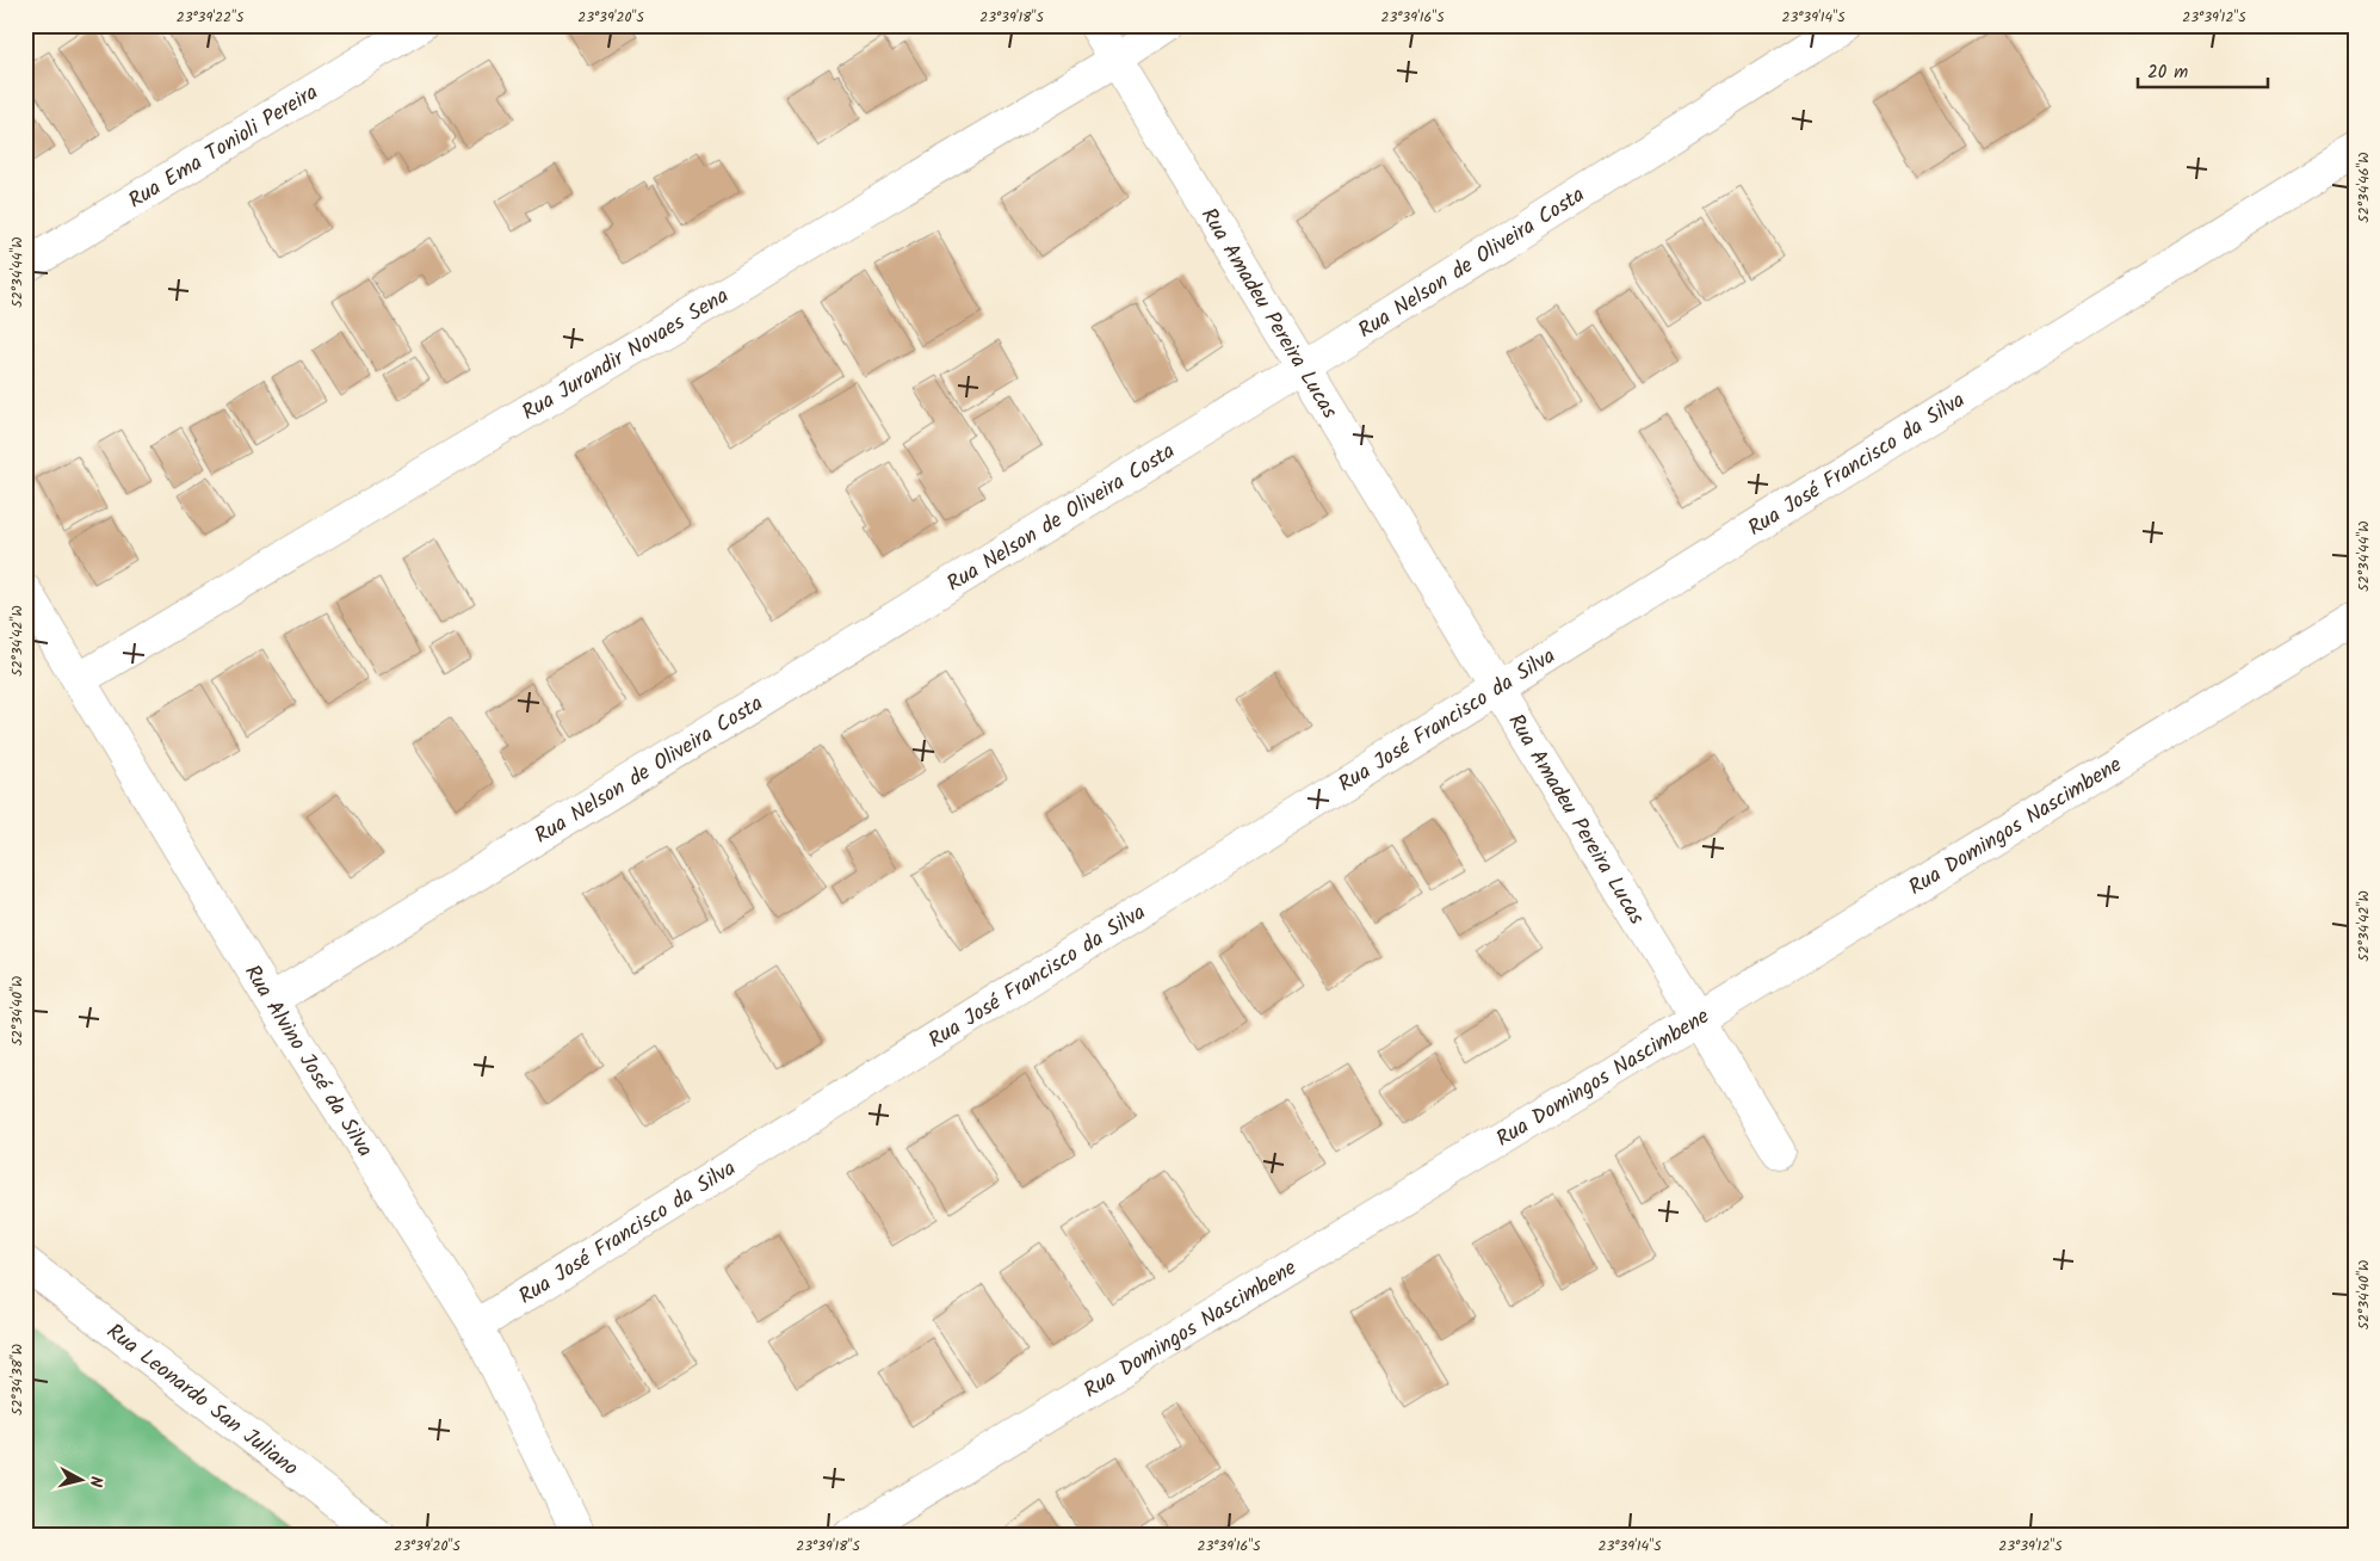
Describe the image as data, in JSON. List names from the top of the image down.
{
  "streets": {
    "street": [
      "Rua Ema Tonioli Pereira",
      "Rua Nelson de Oliveira Costa",
      "Rua Amadeu Pereira Lucas",
      "Rua Jurandir Novaes Sena",
      "Rua José Francisco da Silva",
      "Rua Domingos Nascimbene",
      "Rua Alvino José da Silva",
      "Rua Leonardo San Juliano"
    ]
  },
  "crossings": [
    ["Rua Nelson de Oliveira Costa", "Rua Amadeu Pereira Lucas"],
    ["Rua Nelson de Oliveira Costa", "Rua Alvino José da Silva"],
    ["Rua Amadeu Pereira Lucas", "Rua Jurandir Novaes Sena"],
    ["Rua Amadeu Pereira Lucas", "Rua José Francisco da Silva"],
    ["Rua Amadeu Pereira Lucas", "Rua Domingos Nascimbene"],
    ["Rua Jurandir Novaes Sena", "Rua Alvino José da Silva"],
    ["Rua José Francisco da Silva", "Rua Alvino José da Silva"]
  ],
  "scale_bar": "20 m",
  "north": "right",
  "coordinates": [
    "23°39'22\"S",
    "23°39'20\"S",
    "23°39'18\"S",
    "23°39'16\"S",
    "23°39'14\"S",
    "23°39'12\"S",
    "52°34'46\"W",
    "52°34'44\"W",
    "52°34'42\"W",
    "52°34'40\"W",
    "52°34'38\"W"
  ]
}
